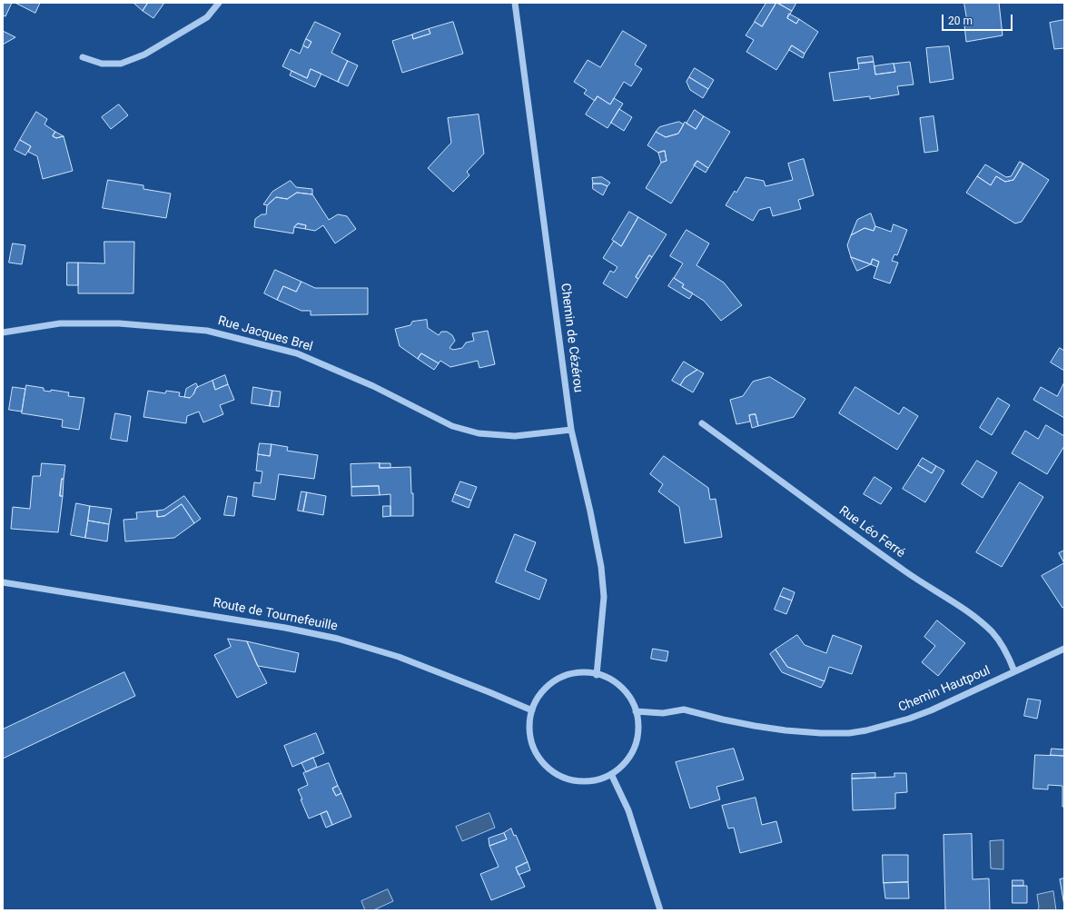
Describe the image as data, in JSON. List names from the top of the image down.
{
  "streets": {
    "street": [
      "Rue Jacques Brel",
      "Chemin de Cézérou",
      "Rue Léo Ferré",
      "Route de Tournefeuille",
      "Chemin Hautpoul"
    ]
  },
  "crossings": [
    ["Rue Jacques Brel", "Chemin de Cézérou"],
    ["Chemin de Cézérou", "Route de Tournefeuille"],
    ["Chemin de Cézérou", "Chemin Hautpoul"],
    ["Rue Léo Ferré", "Chemin Hautpoul"],
    ["Route de Tournefeuille", "Chemin Hautpoul"]
  ],
  "scale_bar": "20 m"
}
